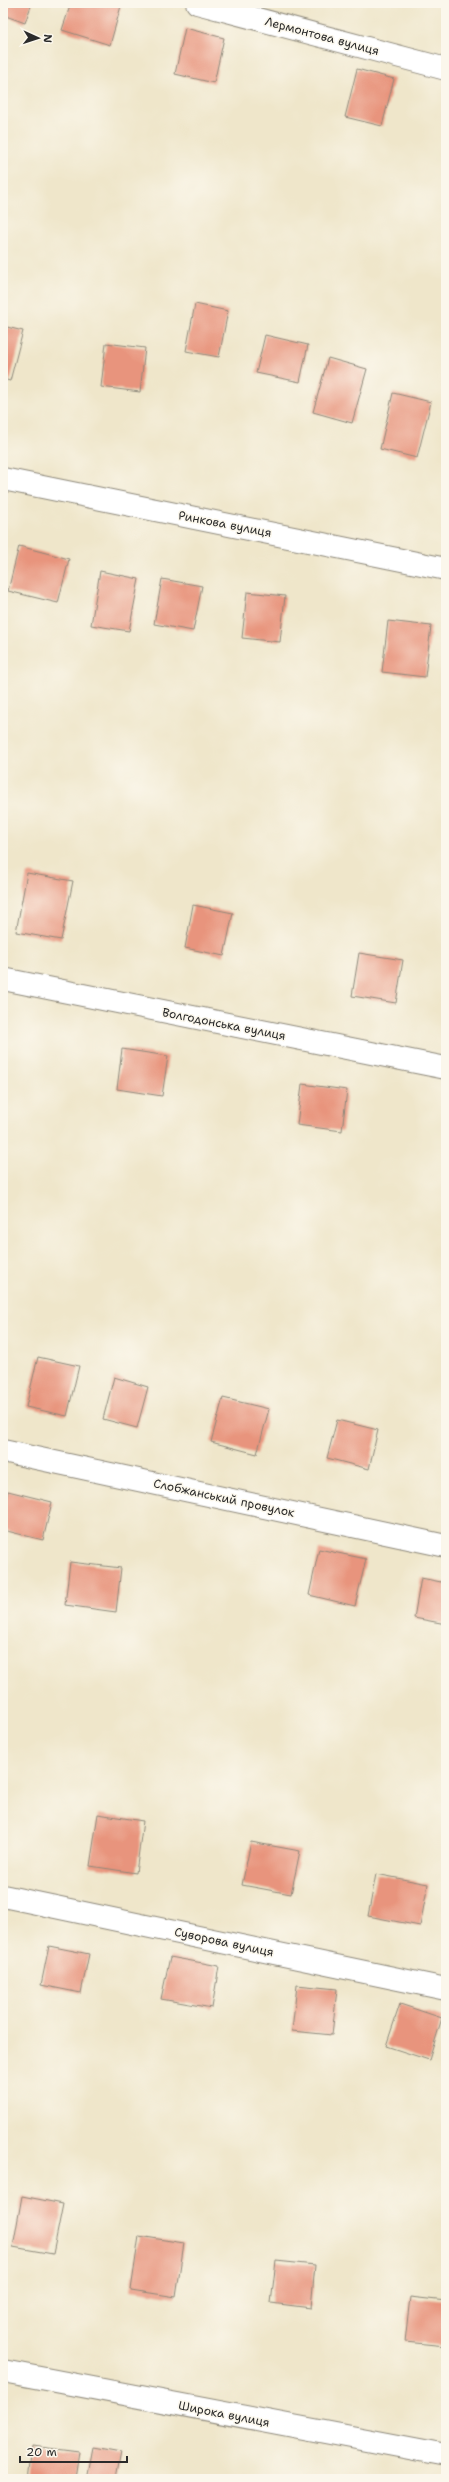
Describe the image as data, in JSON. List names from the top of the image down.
{
  "streets": {
    "street": [
      "Лермонтова вулиця",
      "Ринкова вулиця",
      "Волгодонська вулиця",
      "Слобжанський провулок",
      "Суворова вулиця",
      "Широка вулиця"
    ]
  },
  "scale_bar": "20 m",
  "north": "right"
}
